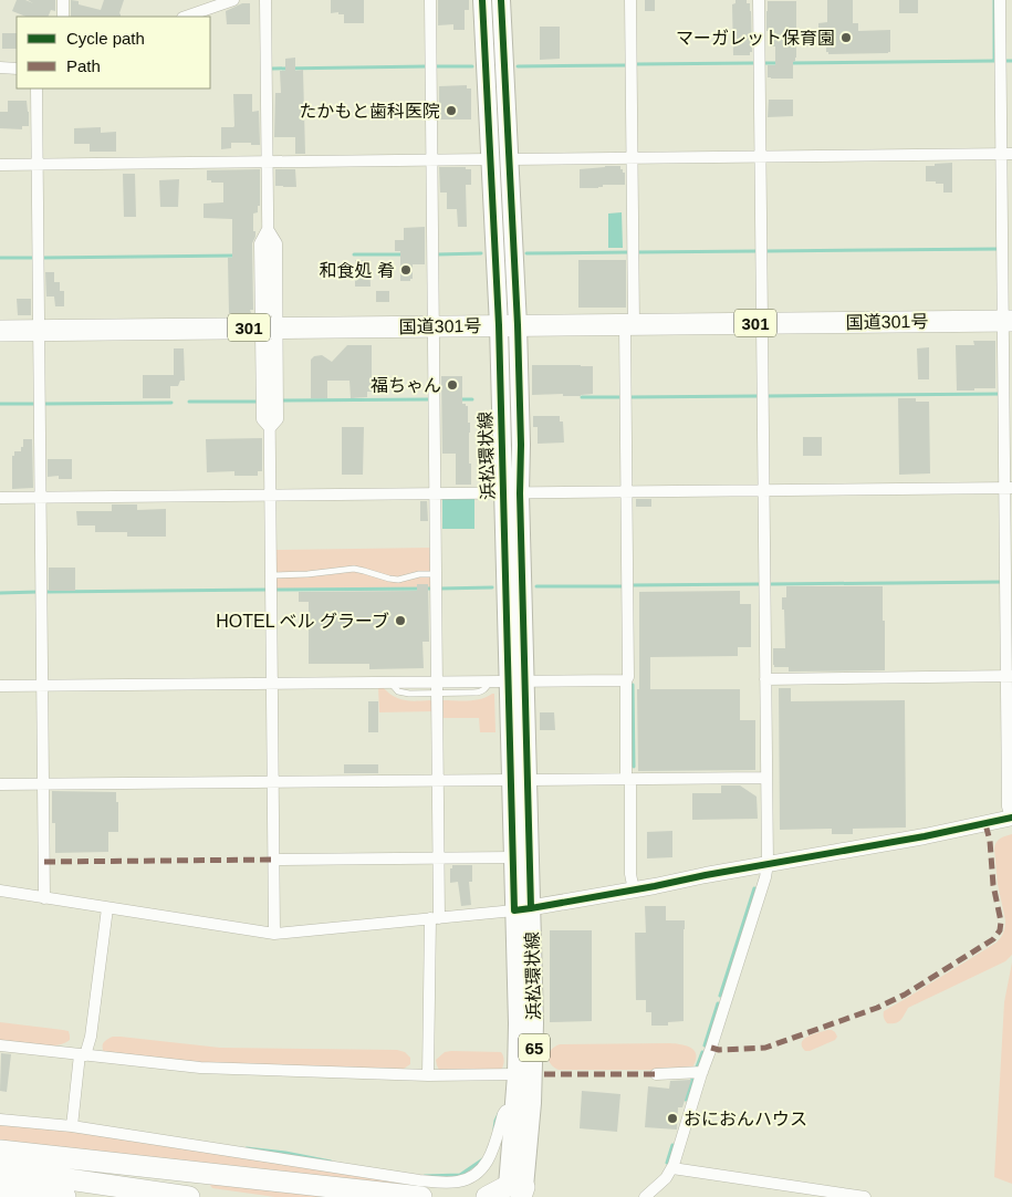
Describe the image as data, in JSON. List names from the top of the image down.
{
  "streets": {
    "highway": ["国道301号", "301"],
    "main road": ["浜松環状線", "65"]
  },
  "crossings": [
    ["国道301号", "浜松環状線"]
  ],
  "places": [
    "マーガレット保育園",
    "たかもと歯科医院",
    "和食処 肴",
    "福ちゃん",
    "HOTEL ベル グラーブ",
    "おにおんハウス"
  ],
  "legend": ["Cycle path", "Path"]
}
